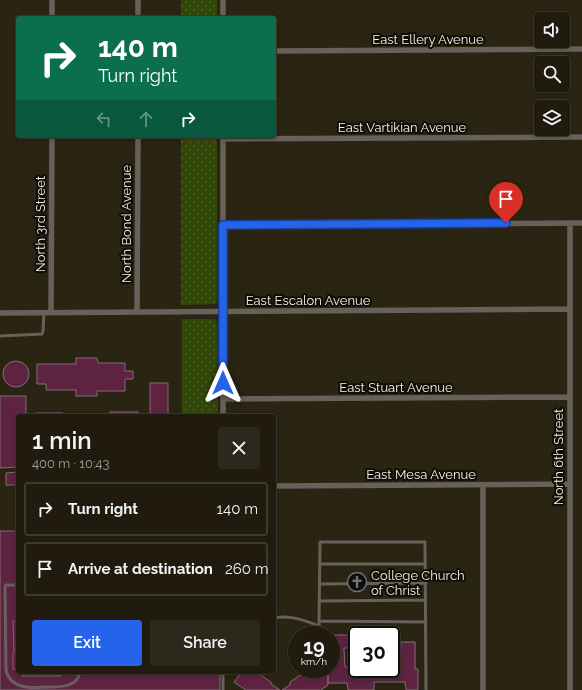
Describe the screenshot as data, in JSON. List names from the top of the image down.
{
  "streets": {
    "street": [
      "East Ellery Avenue",
      "East Vartikian Avenue",
      "North 3rd Street",
      "North Bond Avenue",
      "East Escalon Avenue",
      "East Stuart Avenue",
      "North 6th Street",
      "East Mesa Avenue"
    ]
  },
  "crossings": [
    ["North 3rd Street", "East Escalon Avenue"],
    ["North Bond Avenue", "East Escalon Avenue"],
    ["East Escalon Avenue", "North 6th Street"],
    ["East Stuart Avenue", "North 6th Street"],
    ["North 6th Street", "East Mesa Avenue"]
  ],
  "places": {
    "church": ["College Church of Christ"]
  },
  "page": {
    "turn": ["140 m", "Turn right"],
    "heading": ["1 min", "400 m · 10:43"],
    "list": [
      {
        "name": "Turn right",
        "value": "140 m"
      },
      {
        "name": "Arrive at destination",
        "value": "260 m"
      }
    ],
    "buttons": ["Exit", "Share"],
    "speed": "19 km/h",
    "limit": "30"
  }
}
